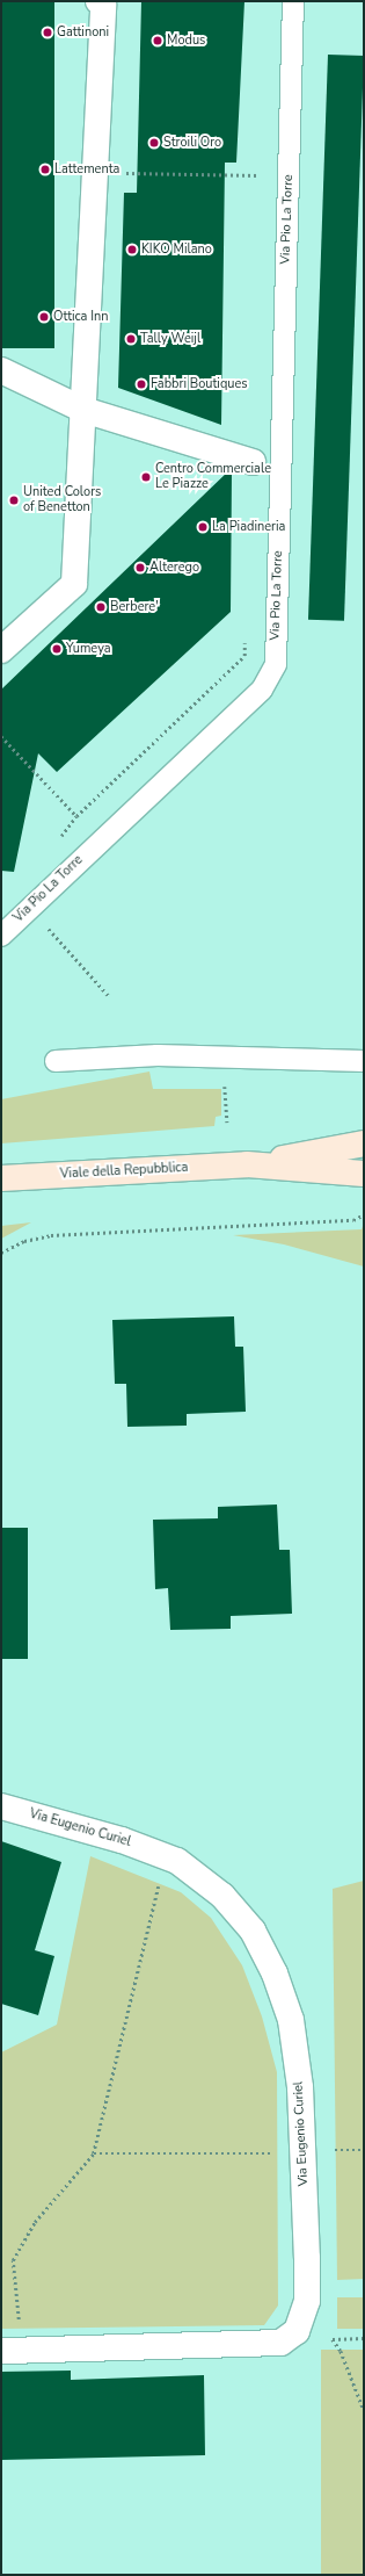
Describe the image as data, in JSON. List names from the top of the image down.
{
  "streets": {
    "street": ["Viale della Repubblica", "Via Eugenio Curiel"],
    "lane": ["Via Pio La Torre"]
  },
  "places": [
    "Gattinoni",
    "Modus",
    "Stroili Oro",
    "Lattementa",
    "KIKO Milano",
    "Ottica Inn",
    "Tally Weijl",
    "Fabbri Boutiques",
    "Centro Commerciale Le Piazze",
    "United Colors of Benetton",
    "La Piadineria",
    "Alterego",
    "Berbere'",
    "Yumeya"
  ]
}
